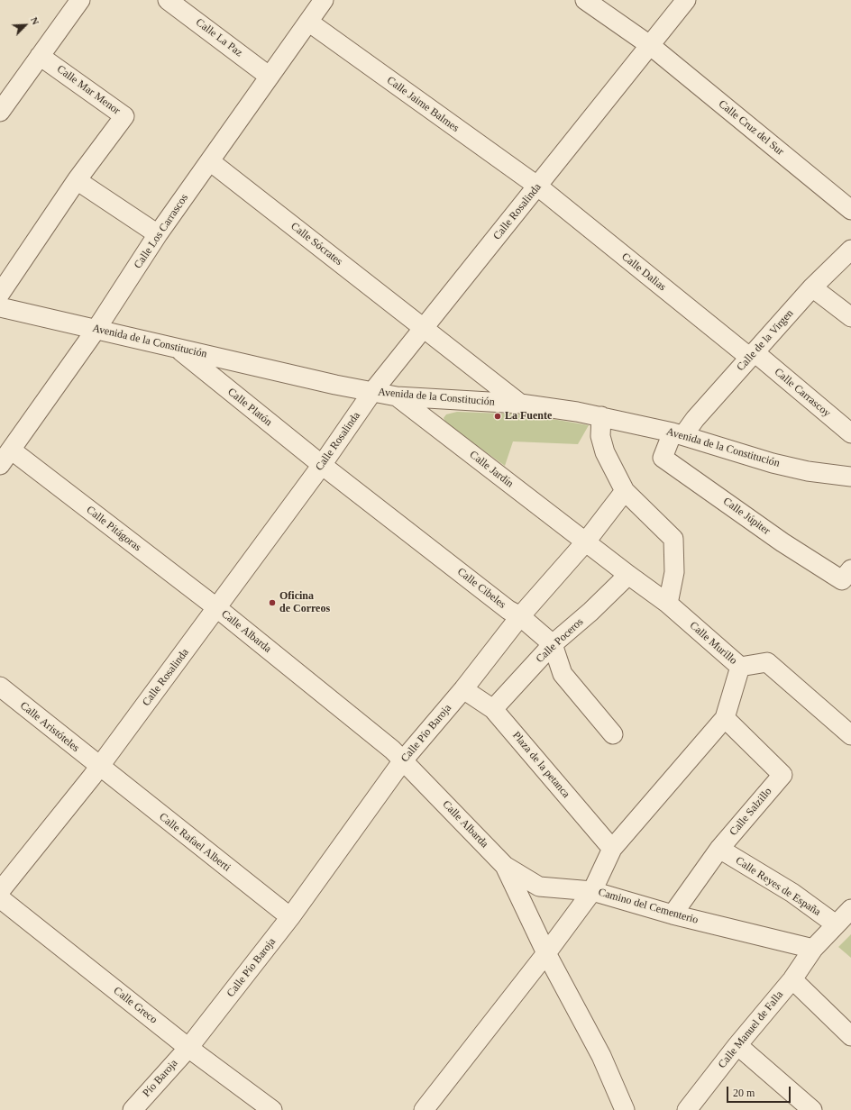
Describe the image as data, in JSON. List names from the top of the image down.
{
  "streets": {
    "street": [
      "Calle La Paz",
      "Calle Mar Menor",
      "Calle Jaime Balmes",
      "Calle Cruz del Sur",
      "Calle Rosalinda",
      "Calle Los Carrascos",
      "Calle Sócrates",
      "Calle Dalias",
      "Calle de la Virgen",
      "Avenida de la Constitución",
      "Calle Carrascoy",
      "Calle Platón",
      "Calle Jardín",
      "Calle Júpiter",
      "Calle Pitágoras",
      "Calle Cibeles",
      "Calle Albarda",
      "Calle Poceros",
      "Calle Murillo",
      "Calle Aristóteles",
      "Calle Pío Baroja",
      "Plaza de la petanca",
      "Calle Salzillo",
      "Calle Rafael Alberti",
      "Calle Reyes de España",
      "Camino del Cementerio",
      "Calle Greco",
      "Calle Manuel de Falla",
      "Pío Baroja"
    ]
  },
  "crossings": [
    ["Calle La Paz", "Calle Los Carrascos"],
    ["Calle Jaime Balmes", "Calle Rosalinda"],
    ["Calle Jaime Balmes", "Calle Los Carrascos"],
    ["Calle Jaime Balmes", "Calle Dalias"],
    ["Calle Cruz del Sur", "Calle Rosalinda"],
    ["Calle Rosalinda", "Calle Sócrates"],
    ["Calle Rosalinda", "Calle Dalias"],
    ["Calle Rosalinda", "Avenida de la Constitución"],
    ["Calle Rosalinda", "Calle Platón"],
    ["Calle Rosalinda", "Calle Pitágoras"],
    ["Calle Rosalinda", "Calle Cibeles"],
    ["Calle Rosalinda", "Calle Albarda"],
    ["Calle Rosalinda", "Calle Aristóteles"],
    ["Calle Rosalinda", "Calle Rafael Alberti"],
    ["Calle Los Carrascos", "Calle Sócrates"],
    ["Calle Los Carrascos", "Avenida de la Constitución"],
    ["Calle Los Carrascos", "Calle Pitágoras"],
    ["Calle Sócrates", "Avenida de la Constitución"],
    ["Calle Dalias", "Calle de la Virgen"],
    ["Calle Dalias", "Calle Carrascoy"],
    ["Calle de la Virgen", "Avenida de la Constitución"],
    ["Calle de la Virgen", "Calle Carrascoy"],
    ["Calle de la Virgen", "Calle Júpiter"],
    ["Avenida de la Constitución", "Calle Platón"],
    ["Avenida de la Constitución", "Calle Jardín"],
    ["Avenida de la Constitución", "Calle Júpiter"],
    ["Calle Platón", "Calle Cibeles"],
    ["Calle Jardín", "Calle Poceros"],
    ["Calle Jardín", "Calle Murillo"],
    ["Calle Jardín", "Calle Pío Baroja"],
    ["Calle Pitágoras", "Calle Albarda"],
    ["Calle Cibeles", "Calle Poceros"],
    ["Calle Cibeles", "Calle Pío Baroja"],
    ["Calle Albarda", "Calle Pío Baroja"],
    ["Calle Albarda", "Camino del Cementerio"],
    ["Calle Poceros", "Calle Murillo"],
    ["Calle Poceros", "Plaza de la petanca"],
    ["Calle Aristóteles", "Calle Rafael Alberti"],
    ["Calle Pío Baroja", "Plaza de la petanca"],
    ["Calle Pío Baroja", "Calle Rafael Alberti"],
    ["Calle Pío Baroja", "Calle Greco"],
    ["Calle Pío Baroja", "Pío Baroja"],
    ["Calle Salzillo", "Calle Reyes de España"],
    ["Calle Salzillo", "Camino del Cementerio"],
    ["Camino del Cementerio", "Calle Manuel de Falla"],
    ["Calle Greco", "Pío Baroja"]
  ],
  "places": ["La Fuente", "Oficina de Correos"],
  "scale_bar": "20 m",
  "north": "top right"
}
